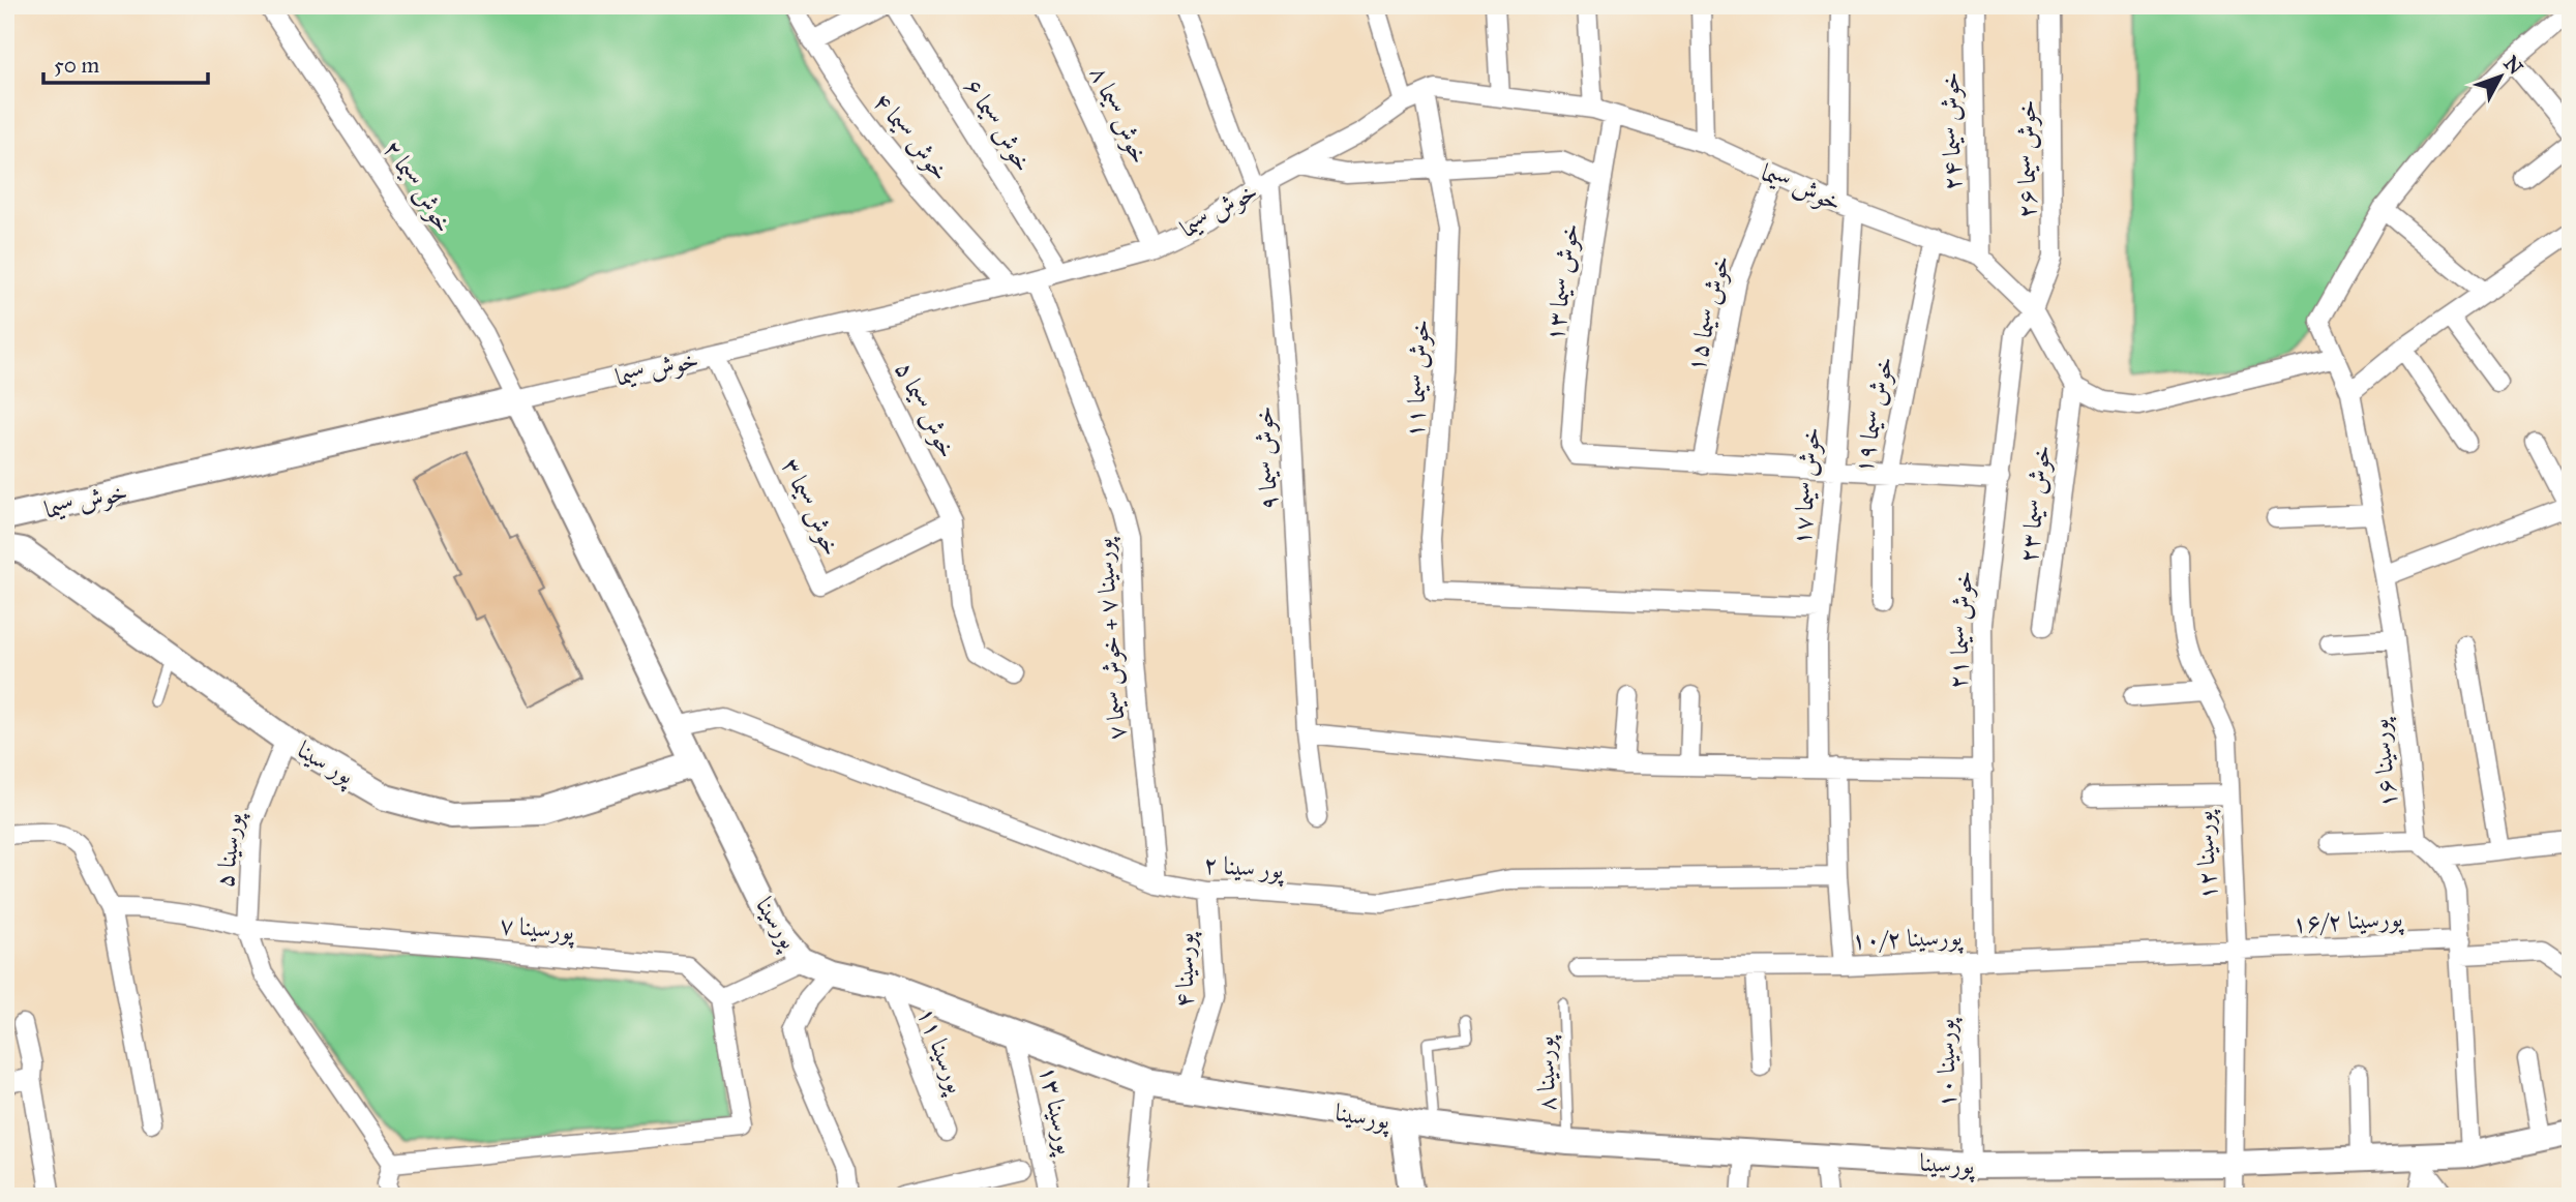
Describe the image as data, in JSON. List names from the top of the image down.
{
  "streets": {
    "street": [
      "خوش سیما ۸",
      "خوش سیما ۶",
      "خوش سیما ۲۴",
      "خوش سیما ۴",
      "خوش سیما ۲۶",
      "خوش سیما ۲",
      "خوش سیما",
      "خوش سیما ۱۳",
      "خوش سیما ۱۵",
      "خوش سیما ۱۱",
      "خوش سیما ۵",
      "خوش سیما ۱۹",
      "خوش سیما ۹",
      "خوش سیما ۱۷",
      "خوش سیما ۲۳",
      "خوش سیما ۳",
      "خوش سیما ۲۱",
      "پورسینا ۷ + خوش سیما ۷",
      "پور سینا",
      "پورسینا ۱۶",
      "پورسینا ۵",
      "پورسینا ۱۲",
      "پور سینا ۲",
      "پورسینا ۱۶/۲",
      "پورسینا",
      "پورسینا ۷",
      "پورسینا ۱۰/۲",
      "پورسینا ۴",
      "پورسینا ۱۱",
      "پورسینا ۱۰",
      "پورسینا ۱۳"
    ],
    "lane": ["پورسینا ۸"]
  },
  "crossings": [
    ["خوش سیما ۸", "خوش سیما"],
    ["خوش سیما ۶", "خوش سیما"],
    ["خوش سیما ۲۴", "خوش سیما"],
    ["خوش سیما ۴", "خوش سیما"],
    ["خوش سیما ۲۶", "خوش سیما"],
    ["خوش سیما ۲۶", "خوش سیما ۲۱"],
    ["خوش سیما ۲", "خوش سیما"],
    ["خوش سیما ۲", "پورسینا"],
    ["خوش سیما", "خوش سیما ۱۳"],
    ["خوش سیما", "خوش سیما ۱۵"],
    ["خوش سیما", "خوش سیما ۱۱"],
    ["خوش سیما", "خوش سیما ۵"],
    ["خوش سیما", "خوش سیما ۱۹"],
    ["خوش سیما", "خوش سیما ۹"],
    ["خوش سیما", "خوش سیما ۱۷"],
    ["خوش سیما", "خوش سیما ۲۳"],
    ["خوش سیما", "خوش سیما ۳"],
    ["خوش سیما", "خوش سیما ۲۱"],
    ["خوش سیما", "پورسینا ۷ + خوش سیما ۷"],
    ["خوش سیما", "پورسینا"],
    ["خوش سیما ۱۳", "خوش سیما ۱۵"],
    ["خوش سیما ۱۱", "خوش سیما ۱۷"],
    ["خوش سیما ۵", "خوش سیما ۳"],
    ["خوش سیما ۱۷", "پور سینا ۲"],
    ["خوش سیما ۱۷", "پورسینا ۱۰/۲"],
    ["خوش سیما ۲۱", "پورسینا ۱۰/۲"],
    ["خوش سیما ۲۱", "پورسینا ۱۰"],
    ["پورسینا ۷ + خوش سیما ۷", "پور سینا ۲"],
    ["پور سینا", "پورسینا ۵"],
    ["پور سینا", "پورسینا"],
    ["پورسینا ۱۶", "پورسینا ۱۶/۲"],
    ["پورسینا ۱۶", "پورسینا"],
    ["پورسینا ۵", "پورسینا ۷"],
    ["پورسینا ۱۲", "پورسینا ۱۶/۲"],
    ["پورسینا ۱۲", "پورسینا"],
    ["پورسینا ۱۲", "پورسینا ۱۰/۲"],
    ["پور سینا ۲", "پورسینا"],
    ["پور سینا ۲", "پورسینا ۴"],
    ["پورسینا ۱۶/۲", "پورسینا ۱۰/۲"],
    ["پورسینا", "پورسینا ۴"],
    ["پورسینا", "پورسینا ۱۱"],
    ["پورسینا", "پورسینا ۱۰"],
    ["پورسینا", "پورسینا ۸"],
    ["پورسینا", "پورسینا ۱۳"],
    ["پورسینا ۱۰/۲", "پورسینا ۱۰"]
  ],
  "scale_bar": "50 m",
  "north": "top right"
}
